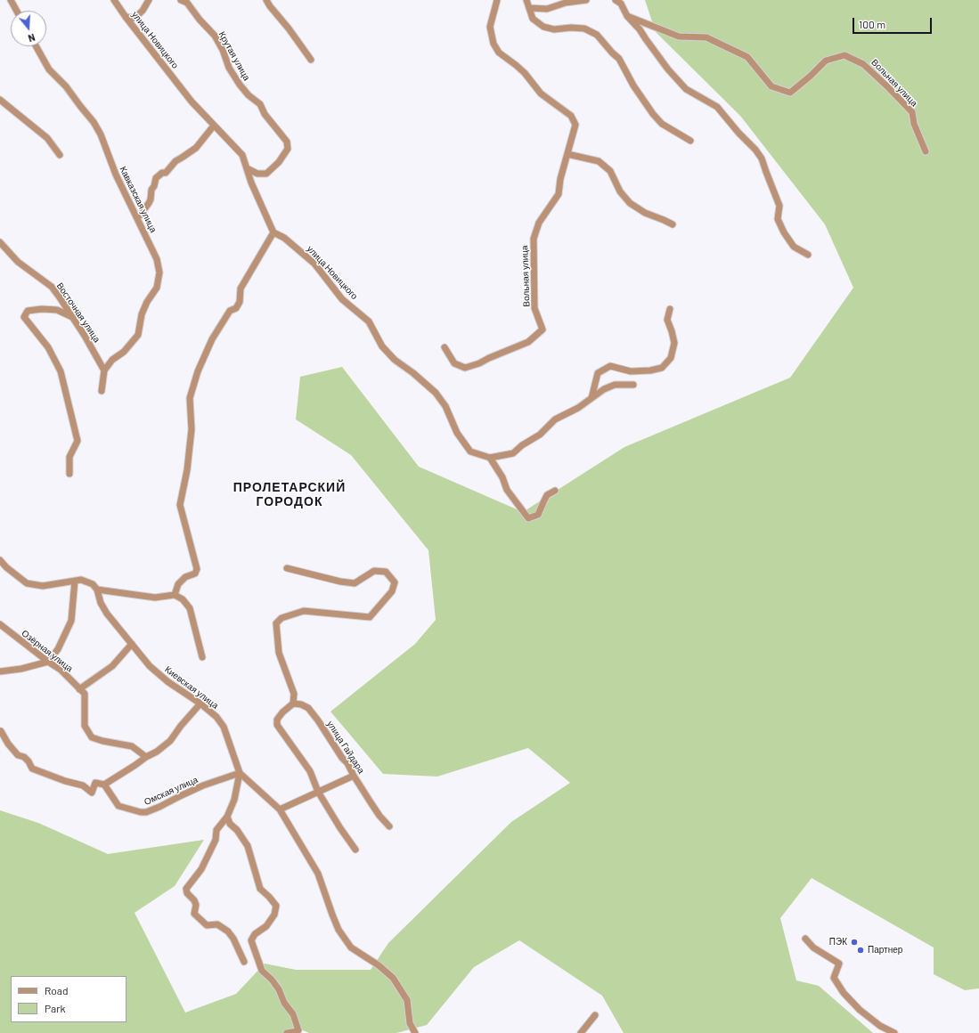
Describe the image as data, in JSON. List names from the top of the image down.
{
  "streets": {
    "street": [
      "улица Новицкого",
      "Крутая улица",
      "Вольная улица",
      "Кавказская улица",
      "Восточная улица",
      "Озёрная улица",
      "Киевская улица",
      "улица Гайдара",
      "Омская улица"
    ]
  },
  "crossings": [
    ["улица Новицкого", "Крутая улица"],
    ["Кавказская улица", "Восточная улица"],
    ["Киевская улица", "Омская улица"]
  ],
  "districts": ["ПРОЛЕТАРСКИЙ ГОРОДОК"],
  "places": ["ПЭК", "Партнер"],
  "legend": ["Road", "Park"],
  "scale_bar": "100 m",
  "north": "bottom"
}
